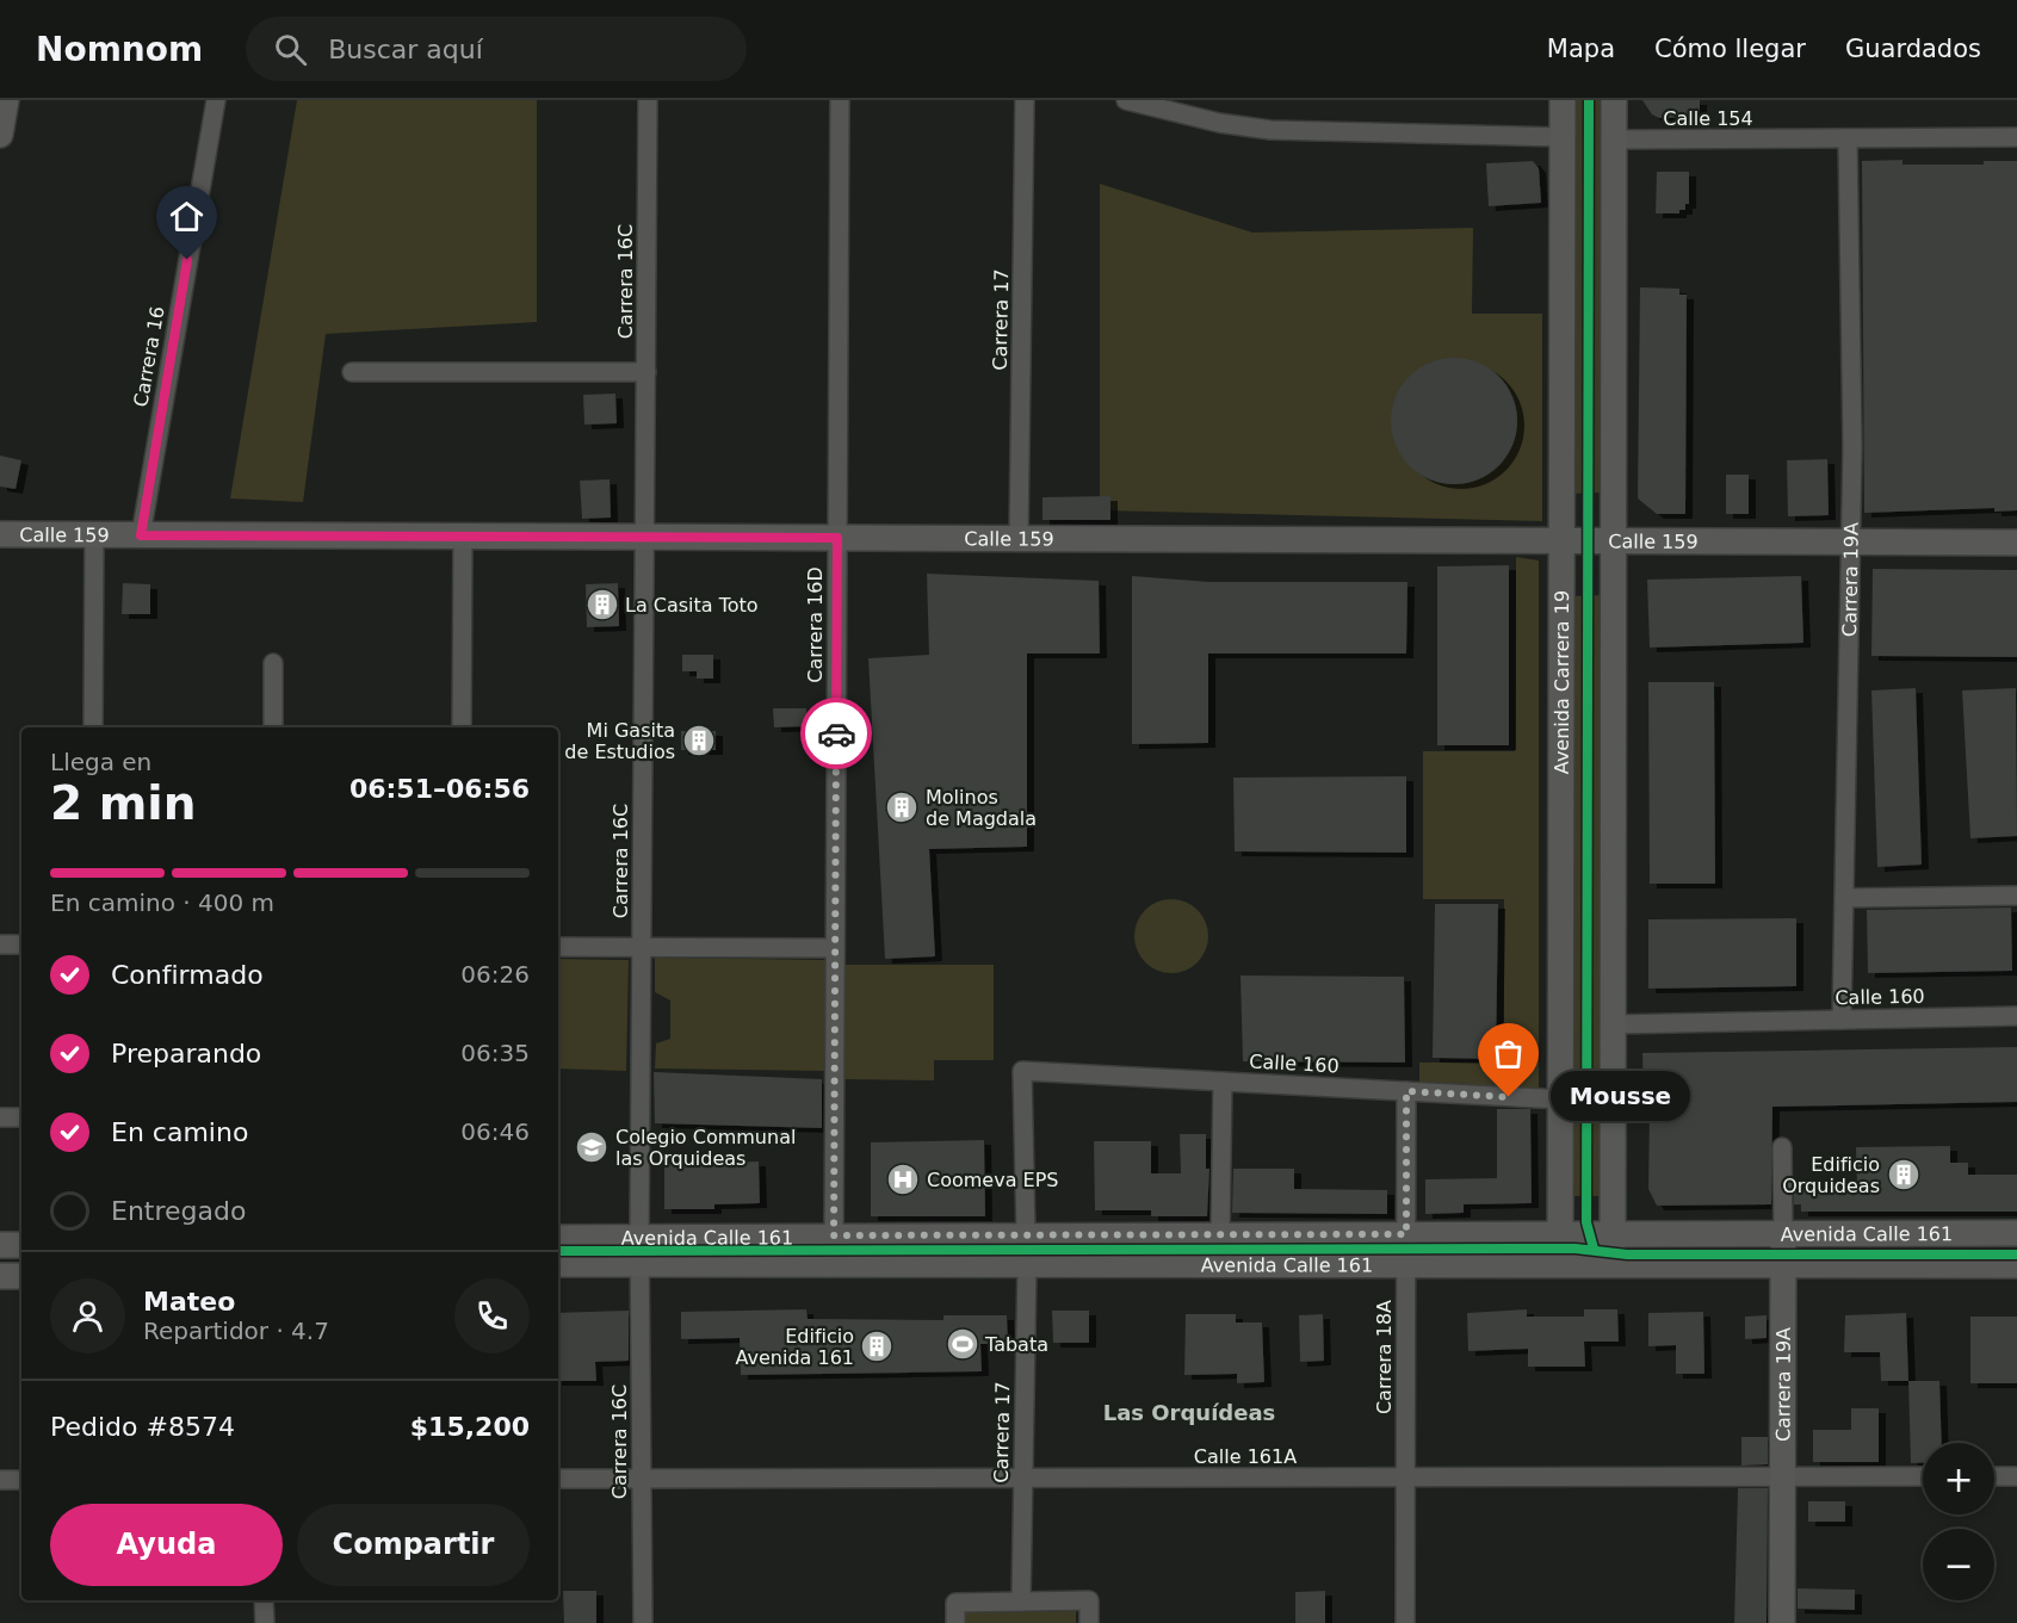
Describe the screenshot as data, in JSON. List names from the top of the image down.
{
  "streets": {
    "main road": [
      "Calle 159",
      "Carrera 19A",
      "Avenida Carrera 19",
      "Avenida Calle 161"
    ],
    "street": [
      "Calle 154",
      "Carrera 16C",
      "Carrera 17",
      "Carrera 16",
      "Carrera 16D",
      "Calle 160",
      "Carrera 18A",
      "Calle 161A"
    ]
  },
  "crossings": [
    ["Calle 154", "Carrera 19A"],
    ["Carrera 16C", "Calle 159"],
    ["Carrera 16C", "Avenida Calle 161"],
    ["Carrera 16C", "Calle 161A"],
    ["Carrera 17", "Calle 159"],
    ["Carrera 17", "Avenida Calle 161"],
    ["Carrera 17", "Calle 161A"],
    ["Carrera 16", "Calle 159"],
    ["Calle 159", "Carrera 19A"],
    ["Calle 159", "Carrera 16D"],
    ["Calle 159", "Avenida Carrera 19"],
    ["Carrera 19A", "Calle 160"],
    ["Carrera 19A", "Avenida Calle 161"],
    ["Carrera 19A", "Calle 161A"],
    ["Carrera 16D", "Avenida Calle 161"],
    ["Avenida Carrera 19", "Calle 160"],
    ["Avenida Carrera 19", "Avenida Calle 161"],
    ["Calle 160", "Avenida Calle 161"],
    ["Calle 160", "Carrera 18A"],
    ["Avenida Calle 161", "Carrera 18A"],
    ["Carrera 18A", "Calle 161A"]
  ],
  "districts": ["Las Orquídeas"],
  "places": {
    "building": [
      "La Casita Toto",
      "Mi Gasita de Estudios",
      "Molinos de Magdala",
      "Edificio Orquideas",
      "Edificio Avenida 161"
    ],
    "other": ["Mousse"],
    "school or university": ["Colegio Communal las Orquideas"],
    "hospital": ["Coomeva EPS"],
    "sports": ["Tabata"]
  },
  "page": {
    "header": "Nomnom",
    "search": "Buscar aquí",
    "nav": ["Mapa", "Cómo llegar", "Guardados"],
    "heading": ["2 min", "Llega en", "06:51–06:56"],
    "panel": [
      "Mateo",
      "Repartidor · 4.7",
      "Pedido #8574",
      "$15,200"
    ],
    "bar": "En camino · 400 m",
    "list": [
      ["Confirmado", "06:26"],
      ["Preparando", "06:35"],
      ["En camino", "06:46"],
      "Entregado"
    ],
    "bubble": "Mousse",
    "map_buttons": ["+", "−"],
    "buttons": ["Ayuda", "Compartir"]
  }
}
